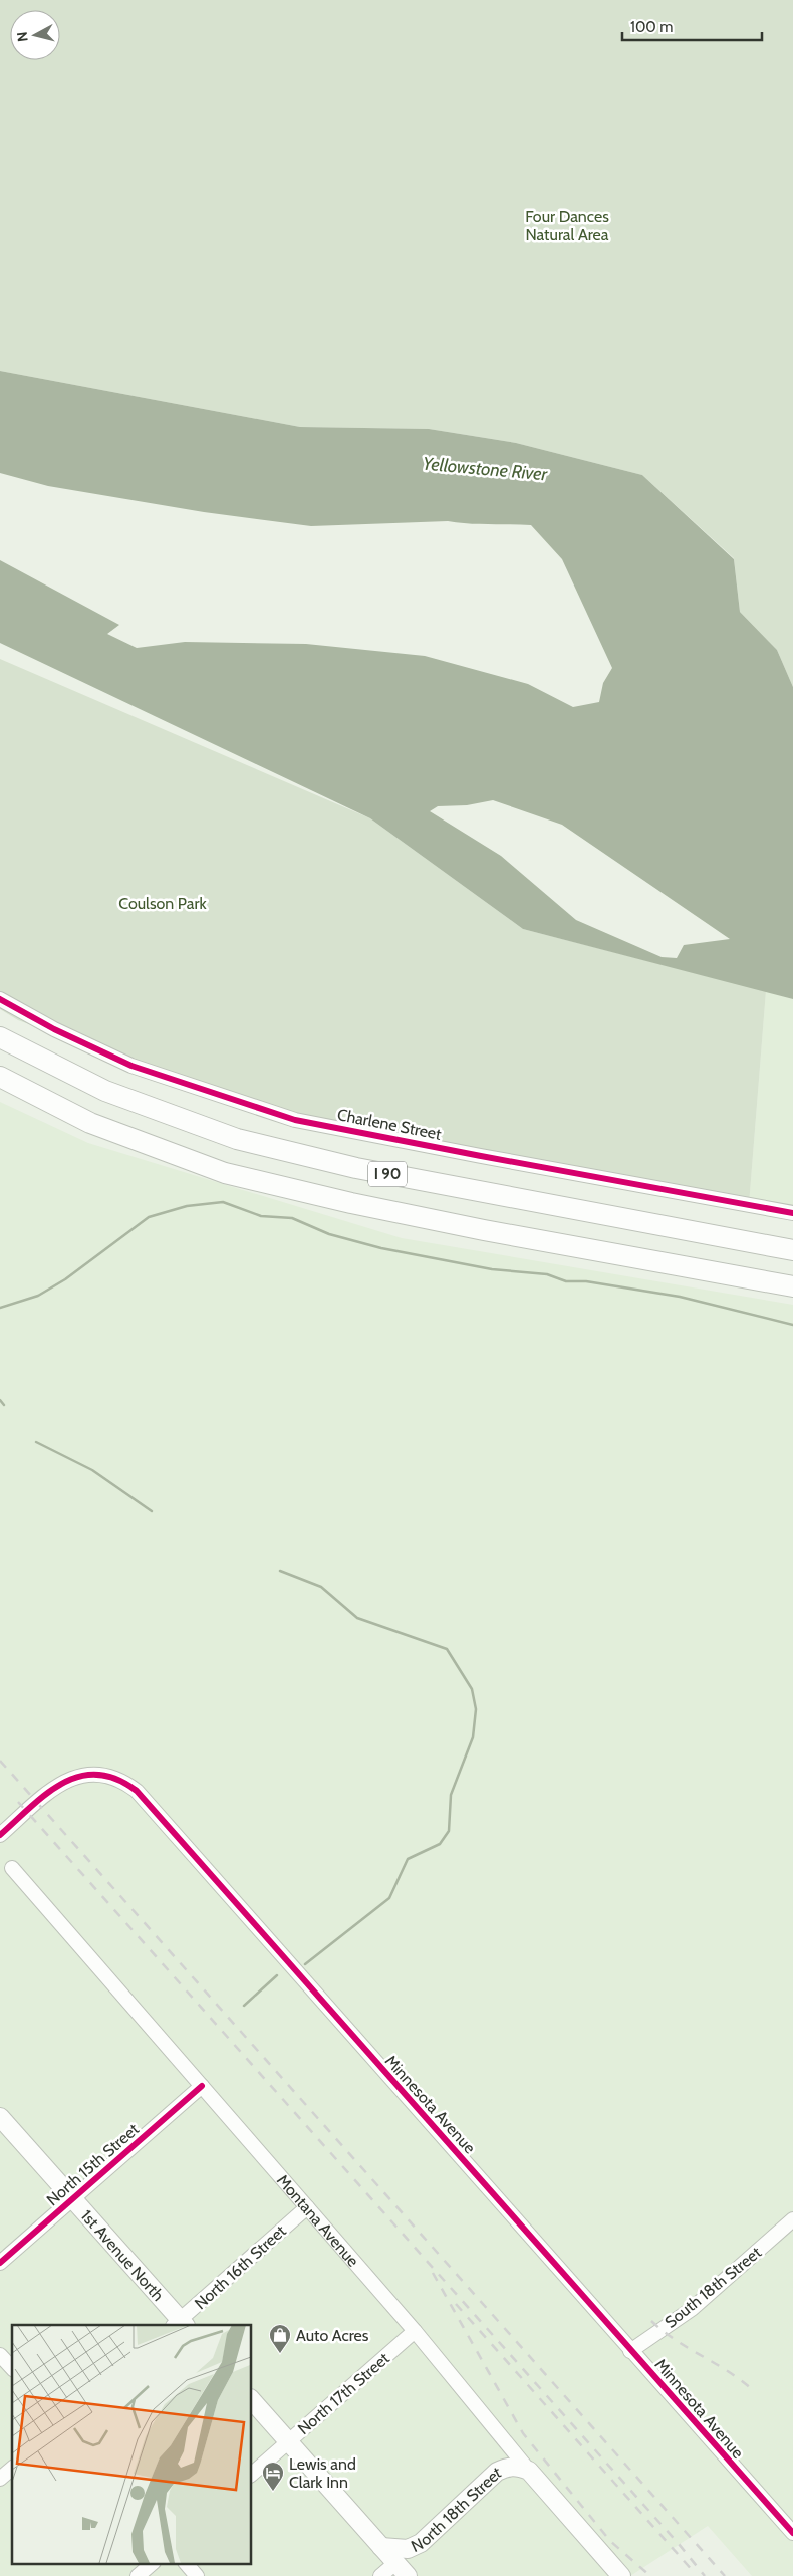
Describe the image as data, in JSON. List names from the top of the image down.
{
  "streets": {
    "highway": ["I 90"],
    "main road": ["Montana Avenue", "1st Avenue North", "North 18th Street"],
    "street": [
      "Charlene Street",
      "Minnesota Avenue",
      "North 15th Street",
      "North 16th Street",
      "South 18th Street",
      "North 17th Street"
    ]
  },
  "crossings": [
    ["Minnesota Avenue", "South 18th Street"],
    ["North 15th Street", "Montana Avenue"],
    ["North 15th Street", "1st Avenue North"],
    ["Montana Avenue", "North 16th Street"],
    ["Montana Avenue", "North 17th Street"],
    ["Montana Avenue", "North 18th Street"],
    ["1st Avenue North", "North 16th Street"]
  ],
  "water": ["Yellowstone River"],
  "parks": ["Four Dances Natural Area", "Coulson Park"],
  "places": {
    "shop": ["Auto Acres"],
    "hotel": ["Lewis and Clark Inn"]
  },
  "scale_bar": "100 m",
  "north": "left"
}
